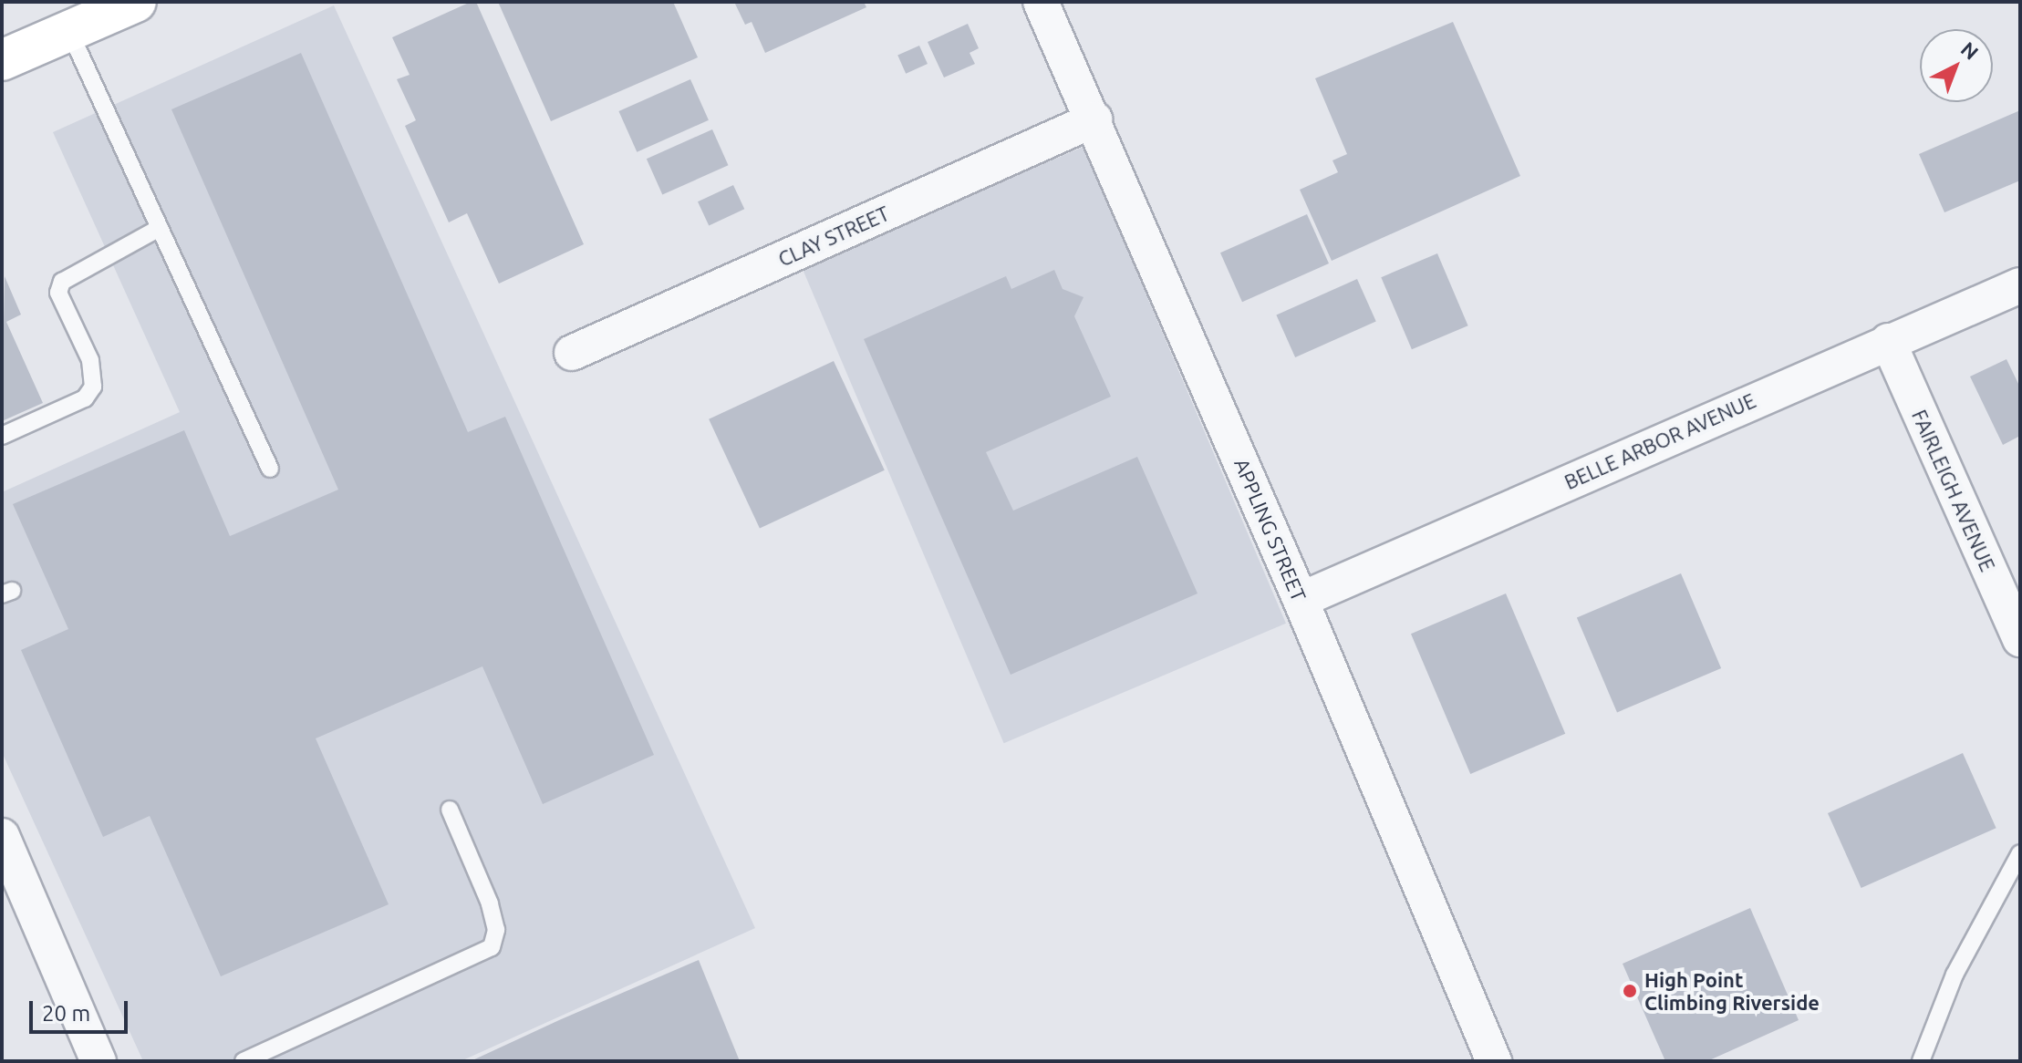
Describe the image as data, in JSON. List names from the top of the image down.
{
  "streets": {
    "street": [
      "CLAY STREET",
      "BELLE ARBOR AVENUE",
      "FAIRLEIGH AVENUE",
      "APPLING STREET"
    ]
  },
  "crossings": [
    ["CLAY STREET", "APPLING STREET"],
    ["BELLE ARBOR AVENUE", "FAIRLEIGH AVENUE"],
    ["BELLE ARBOR AVENUE", "APPLING STREET"]
  ],
  "places": ["High Point Climbing Riverside"],
  "scale_bar": "20 m",
  "north": "top right"
}
